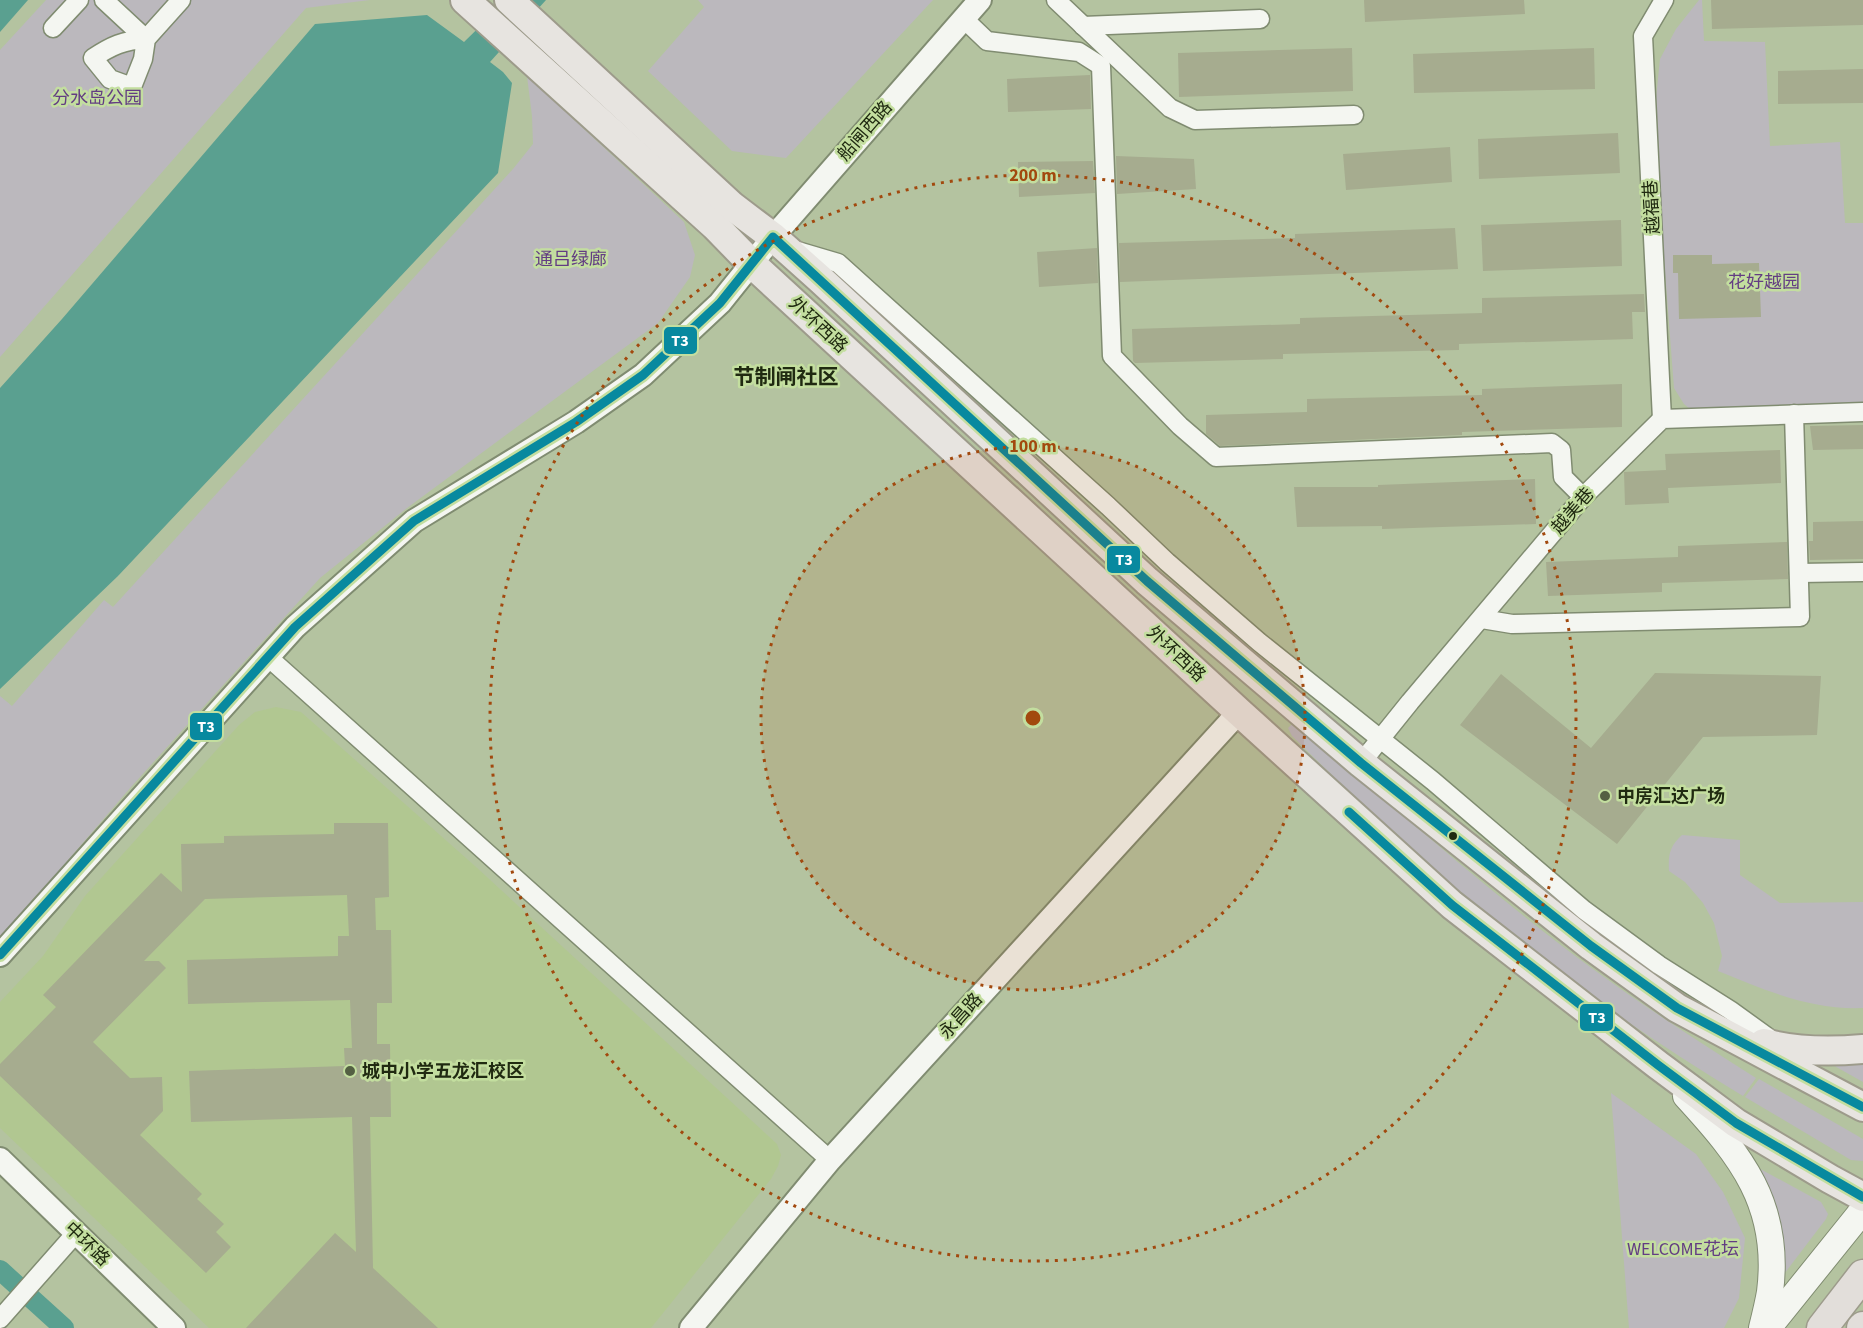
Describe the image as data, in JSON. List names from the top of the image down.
{
  "streets": {
    "main road": ["外环西路"],
    "street": [
      "船闸西路",
      "越福巷",
      "越美巷",
      "永昌路",
      "中环路"
    ]
  },
  "crossings": [
    ["船闸西路", "外环西路"],
    ["越福巷", "越美巷"],
    ["外环西路", "越美巷"],
    ["外环西路", "永昌路"]
  ],
  "districts": ["节制闸社区"],
  "parks": [
    "分水岛公园",
    "通吕绿廊",
    "花好越园",
    "WELCOME花坛"
  ],
  "places": ["中房汇达广场", "城中小学五龙汇校区"],
  "lines": ["transit line T3"],
  "rings": ["200 m", "100 m"]
}
